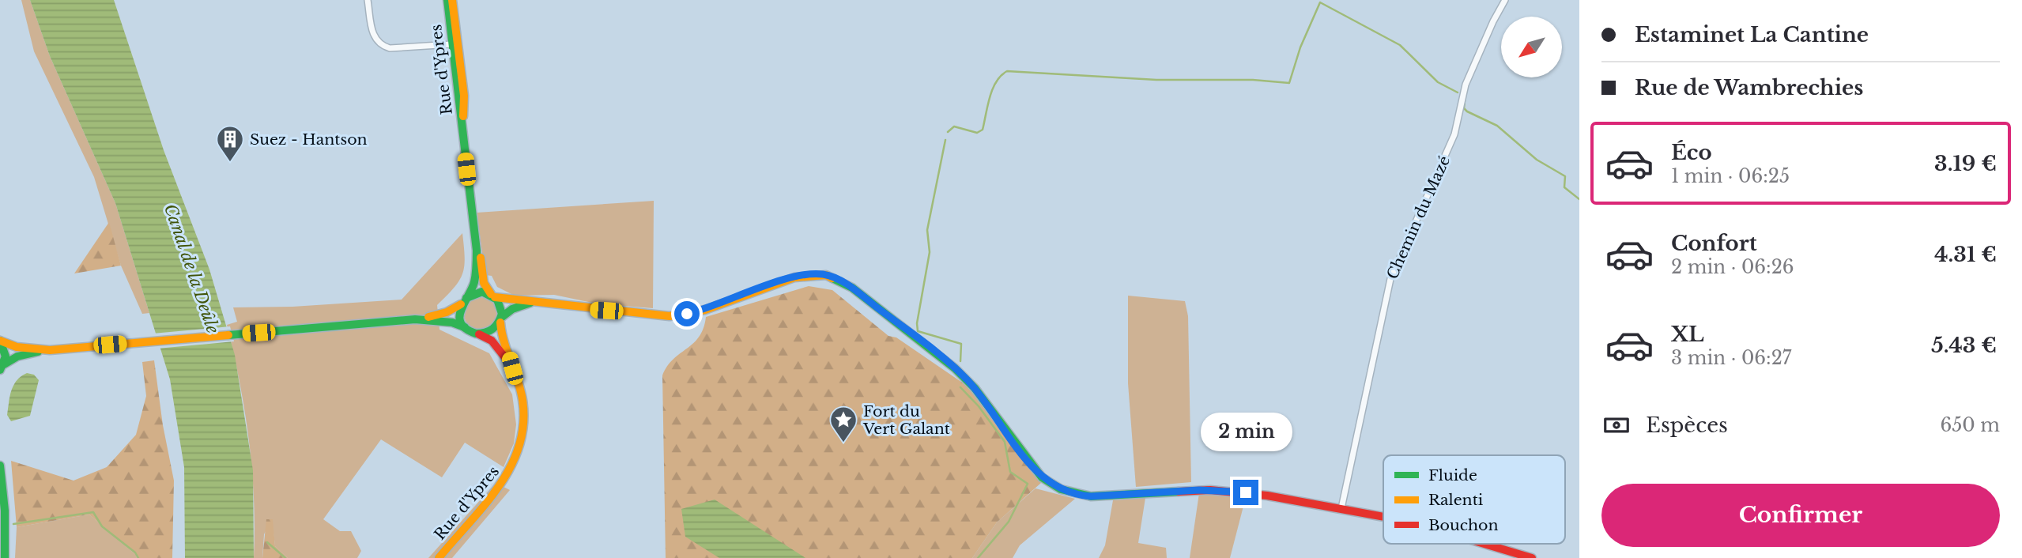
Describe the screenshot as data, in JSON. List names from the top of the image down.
{
  "streets": {
    "main road": ["Rue d'Ypres"],
    "street": ["Chemin du Mazé"]
  },
  "water": ["Canal de la Deûle"],
  "places": {
    "building": ["Suez - Hantson"],
    "place": ["Fort du Vert Galant"]
  },
  "legend": ["Fluide", "Ralenti", "Bouchon"],
  "north": "bottom left",
  "page": {
    "banner": ["Estaminet La Cantine", "Rue de Wambrechies"],
    "list": [
      {
        "name": "Éco",
        "note": "1 min · 06:25",
        "value": "3.19 €"
      },
      {
        "name": "Confort",
        "note": "2 min · 06:26",
        "value": "4.31 €"
      },
      {
        "name": "XL",
        "note": "3 min · 06:27",
        "value": "5.43 €"
      }
    ],
    "pay": ["Espèces", "650 m"],
    "bubble": "2 min",
    "buttons": "Confirmer"
  }
}
